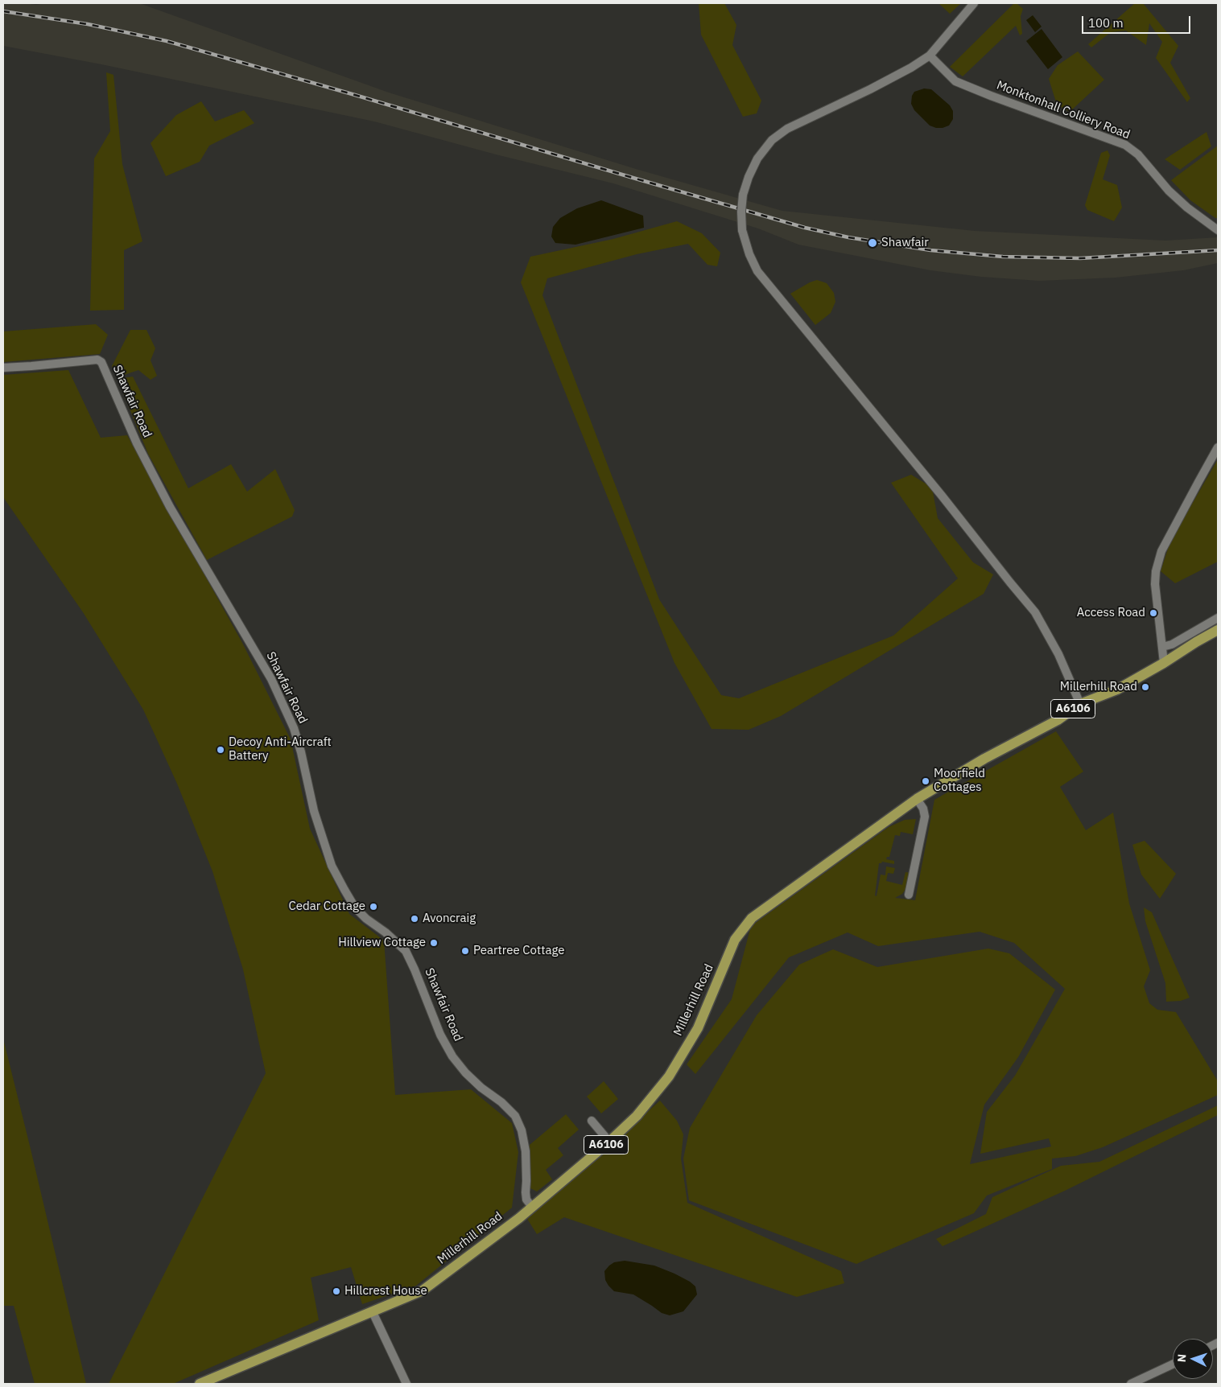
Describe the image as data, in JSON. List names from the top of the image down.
{
  "streets": {
    "main road": ["A6106", "Millerhill Road"],
    "street": ["Monktonhall Colliery Road", "Shawfair Road"]
  },
  "crossings": [
    ["Shawfair Road", "Millerhill Road"]
  ],
  "places": [
    "Shawfair",
    "Access Road",
    "Millerhill Road",
    "Decoy Anti-Aircraft Battery",
    "Moorfield Cottages",
    "Cedar Cottage",
    "Avoncraig",
    "Hillview Cottage",
    "Peartree Cottage",
    "Hillcrest House"
  ],
  "scale_bar": "100 m",
  "north": "left"
}
